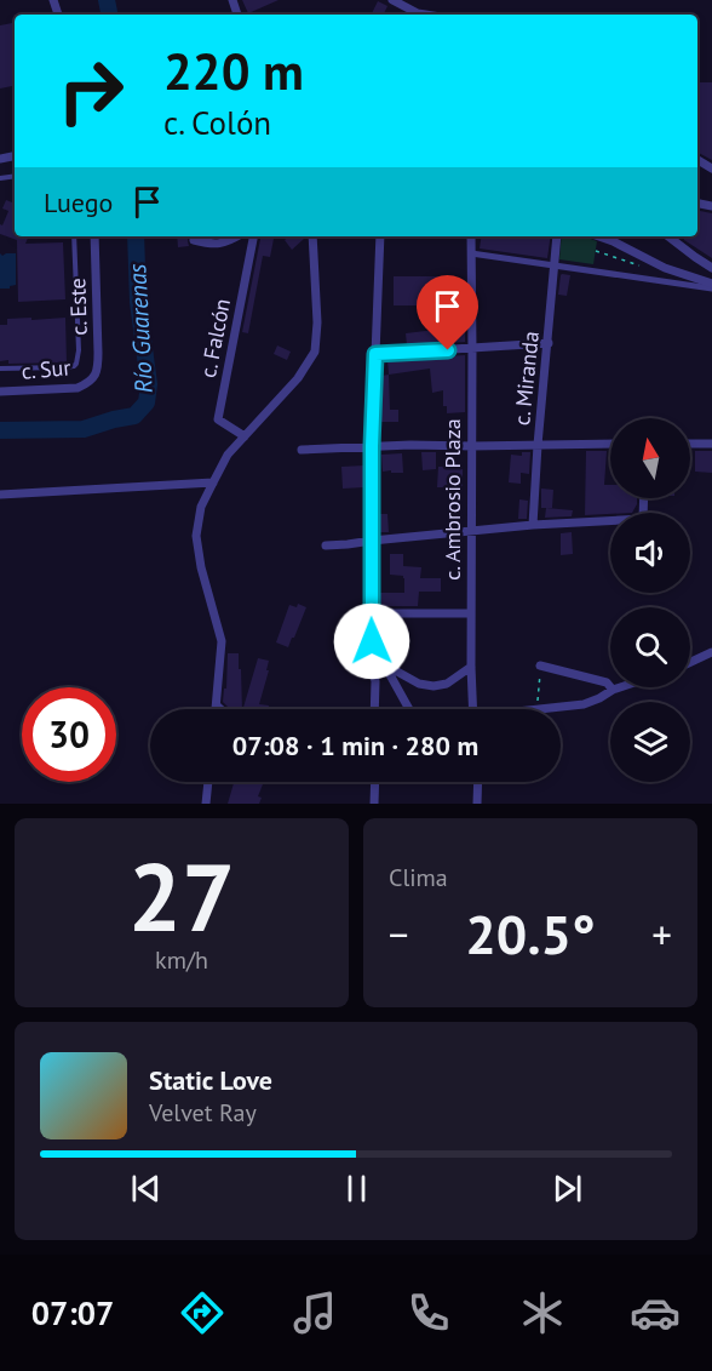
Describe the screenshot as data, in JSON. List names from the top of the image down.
{
  "streets": {
    "street": [
      "c. Este",
      "c. Falcón",
      "c. Sur",
      "c. Miranda",
      "c. Ambrosio Plaza"
    ]
  },
  "crossings": [
    ["c. Este", "c. Sur"]
  ],
  "water": ["Río Guarenas"],
  "north": "top",
  "page": {
    "turn": ["220 m", "c. Colón"],
    "then": "Luego",
    "limit": "30",
    "trip": "07:08 · 1 min · 280 m",
    "tile": [
      ["27", "km/h"],
      "Clima"
    ],
    "heat": ["−", "20.5°", "+"],
    "song": ["Static Love", "Velvet Ray"],
    "tabs": "07:07"
  }
}
